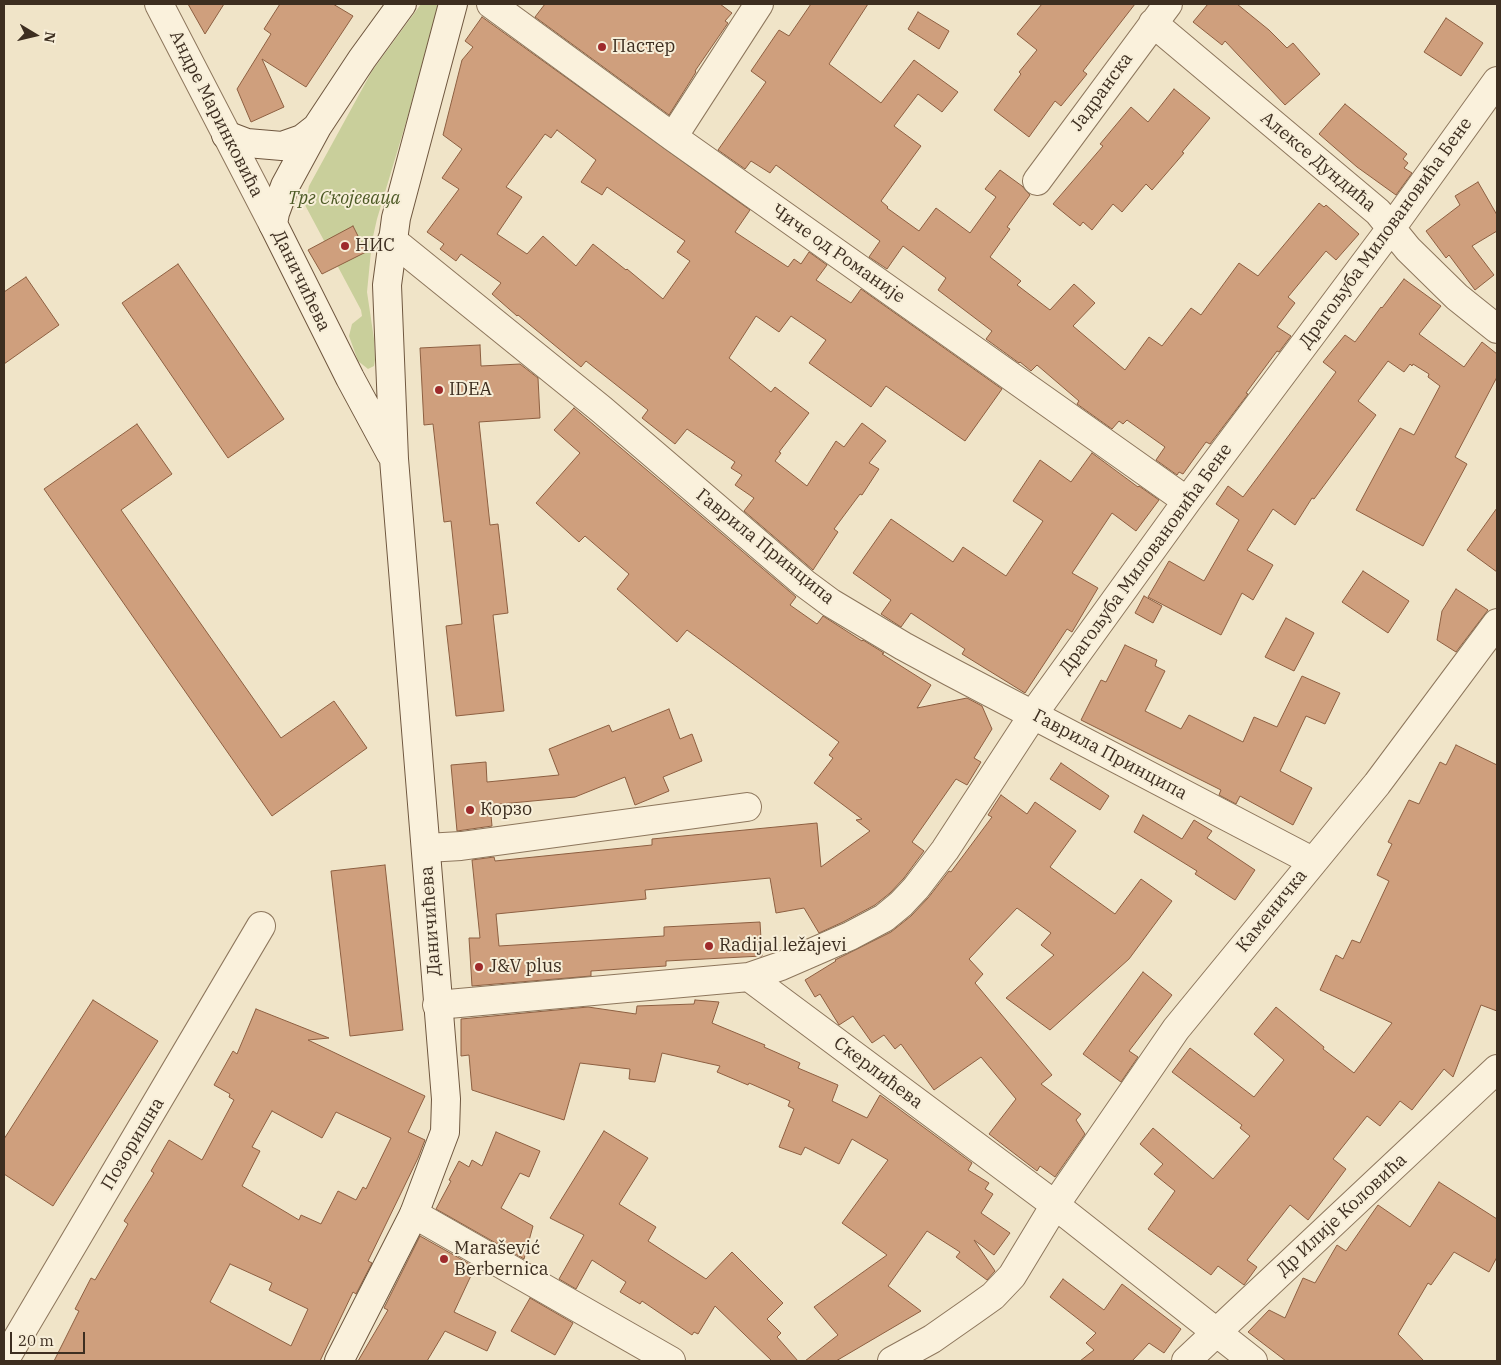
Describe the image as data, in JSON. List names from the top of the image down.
{
  "streets": {
    "street": [
      "Јадранска",
      "Андре Маринковића",
      "Алексе Дундића",
      "Драгољуба Миловановића Бене",
      "Чиче од Романије",
      "Даничићева",
      "Гаврила Принципа",
      "Каменичка",
      "Скерлићева",
      "Позоришна",
      "Др Илије Коловића"
    ]
  },
  "crossings": [
    ["Јадранска", "Алексе Дундића"],
    ["Андре Маринковића", "Даничићева"],
    ["Алексе Дундића", "Драгољуба Миловановића Бене"],
    ["Драгољуба Миловановића Бене", "Чиче од Романије"],
    ["Драгољуба Миловановића Бене", "Гаврила Принципа"],
    ["Драгољуба Миловановића Бене", "Скерлићева"],
    ["Даничићева", "Гаврила Принципа"],
    ["Гаврила Принципа", "Каменичка"],
    ["Каменичка", "Скерлићева"],
    ["Скерлићева", "Др Илије Коловића"]
  ],
  "parks": ["Трг Скојеваца"],
  "places": [
    "Пастер",
    "НИС",
    "IDEA",
    "Корзо",
    "Radijal ležajevi",
    "J&V plus",
    "Marašević Berbernica"
  ],
  "scale_bar": "20 m",
  "north": "right"
}
